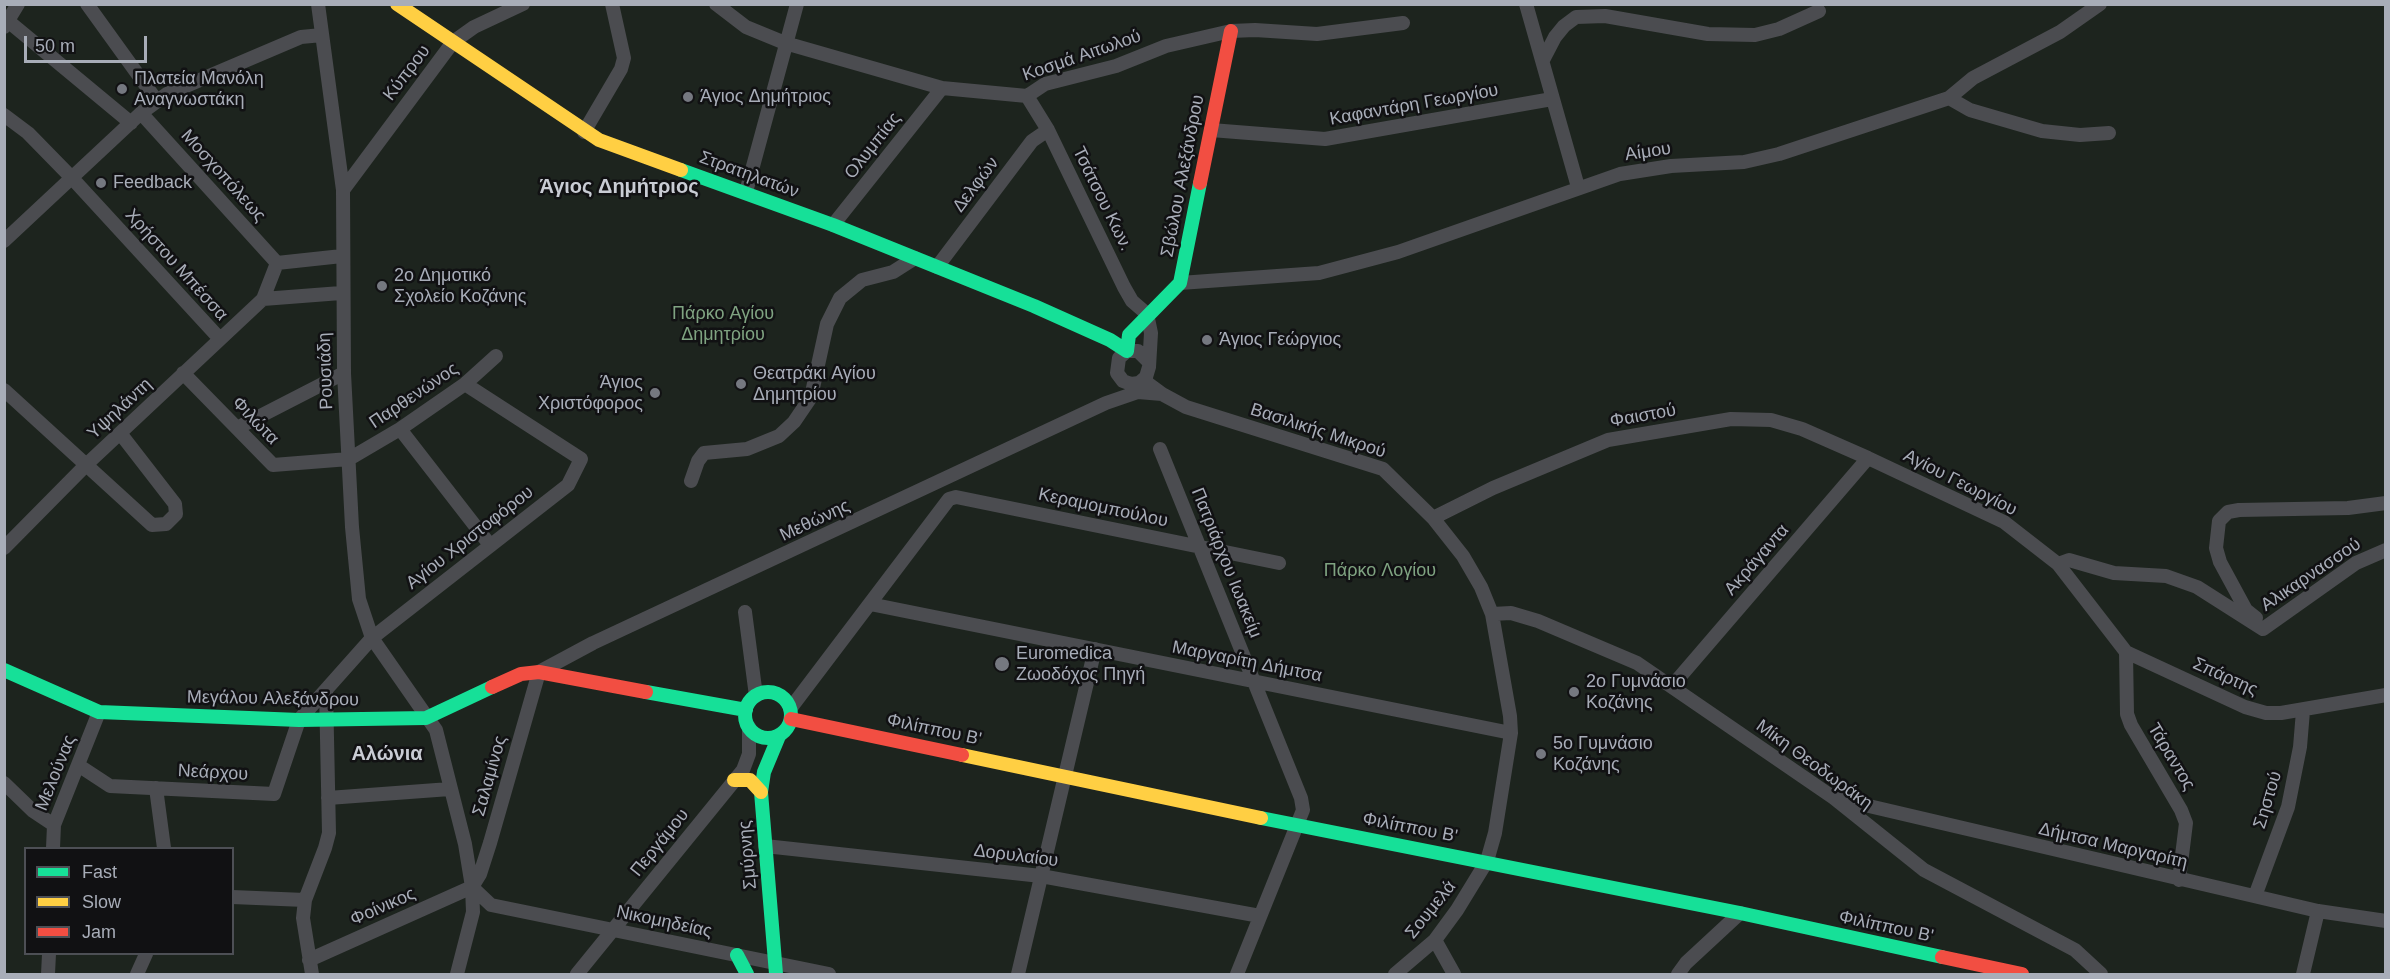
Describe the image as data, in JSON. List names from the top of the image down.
{
  "streets": {
    "main road": [
      "Στρατηλατών",
      "Σβώλου Αλεξάνδρου",
      "Μεγάλου Αλεξάνδρου",
      "Φιλίππου Β'",
      "Σμύρνης"
    ],
    "street": [
      "Κοσμά Αιτωλού",
      "Κύπρου",
      "Καφαντάρη Γεωργίου",
      "Ολυμπίας",
      "Αίμου",
      "Μοσχοπόλεως",
      "Δελφών",
      "Τσάτσου Κων.",
      "Χρήστου Μπέσσα",
      "Ρουσιάδη",
      "Παρθενώνος",
      "Υψηλάντη",
      "Φαιστού",
      "Φιλώτα",
      "Βασιλικής Μικρού",
      "Αγίου Γεωργίου",
      "Κεραμομπούλου",
      "Μεθώνης",
      "Αγίου Χριστοφόρου",
      "Ακράγαντα",
      "Πατριάρχου Ιωακείμ",
      "Αλικαρνασσού",
      "Μαργαρίτη Δήμτσα",
      "Σπάρτης",
      "Τάραντος",
      "Μίκη Θεοδωράκη",
      "Μελούνας",
      "Νεάρχου",
      "Σαλαμίνος",
      "Σηστού",
      "Περγάμου",
      "Δήμτσα Μαργαρίτη",
      "Δορυλαίου",
      "Φοίνικος",
      "Σουμελά",
      "Νικομηδείας"
    ]
  },
  "crossings": [
    ["Κοσμά Αιτωλού", "Ολυμπίας"],
    ["Κοσμά Αιτωλού", "Σβώλου Αλεξάνδρου"],
    ["Κοσμά Αιτωλού", "Τσάτσου Κων."],
    ["Κύπρου", "Στρατηλατών"],
    ["Κύπρου", "Ρουσιάδη"],
    ["Καφαντάρη Γεωργίου", "Σβώλου Αλεξάνδρου"],
    ["Ολυμπίας", "Στρατηλατών"],
    ["Αίμου", "Σβώλου Αλεξάνδρου"],
    ["Στρατηλατών", "Δελφών"],
    ["Στρατηλατών", "Βασιλικής Μικρού"],
    ["Μοσχοπόλεως", "Υψηλάντη"],
    ["Σβώλου Αλεξάνδρου", "Τσάτσου Κων."],
    ["Δελφών", "Τσάτσου Κων."],
    ["Χρήστου Μπέσσα", "Υψηλάντη"],
    ["Ρουσιάδη", "Παρθενώνος"],
    ["Ρουσιάδη", "Φιλώτα"],
    ["Ρουσιάδη", "Αγίου Χριστοφόρου"],
    ["Ρουσιάδη", "Μεγάλου Αλεξάνδρου"],
    ["Ρουσιάδη", "Σαλαμίνος"],
    ["Ρουσιάδη", "Φοίνικος"],
    ["Παρθενώνος", "Φιλώτα"],
    ["Παρθενώνος", "Αγίου Χριστοφόρου"],
    ["Υψηλάντη", "Φιλώτα"],
    ["Φαιστού", "Βασιλικής Μικρού"],
    ["Φαιστού", "Αγίου Γεωργίου"],
    ["Φαιστού", "Ακράγαντα"],
    ["Βασιλικής Μικρού", "Μεθώνης"],
    ["Βασιλικής Μικρού", "Μαργαρίτη Δήμτσα"],
    ["Βασιλικής Μικρού", "Φιλίππου Β'"],
    ["Βασιλικής Μικρού", "Μίκη Θεοδωράκη"],
    ["Βασιλικής Μικρού", "Σουμελά"],
    ["Αγίου Γεωργίου", "Ακράγαντα"],
    ["Αγίου Γεωργίου", "Αλικαρνασσού"],
    ["Αγίου Γεωργίου", "Σπάρτης"],
    ["Αγίου Γεωργίου", "Τάραντος"],
    ["Κεραμομπούλου", "Πατριάρχου Ιωακείμ"],
    ["Κεραμομπούλου", "Μαργαρίτη Δήμτσα"],
    ["Μεθώνης", "Μεγάλου Αλεξάνδρου"],
    ["Μεθώνης", "Σαλαμίνος"],
    ["Αγίου Χριστοφόρου", "Μεγάλου Αλεξάνδρου"],
    ["Αγίου Χριστοφόρου", "Νεάρχου"],
    ["Ακράγαντα", "Μίκη Θεοδωράκη"],
    ["Πατριάρχου Ιωακείμ", "Μαργαρίτη Δήμτσα"],
    ["Πατριάρχου Ιωακείμ", "Φιλίππου Β'"],
    ["Πατριάρχου Ιωακείμ", "Δορυλαίου"],
    ["Σπάρτης", "Τάραντος"],
    ["Σπάρτης", "Σηστού"],
    ["Μεγάλου Αλεξάνδρου", "Μελούνας"],
    ["Μεγάλου Αλεξάνδρου", "Νεάρχου"],
    ["Μεγάλου Αλεξάνδρου", "Σαλαμίνος"],
    ["Φιλίππου Β'", "Περγάμου"],
    ["Φιλίππου Β'", "Σμύρνης"],
    ["Φιλίππου Β'", "Σουμελά"],
    ["Τάραντος", "Δήμτσα Μαργαρίτη"],
    ["Μίκη Θεοδωράκη", "Δήμτσα Μαργαρίτη"],
    ["Μελούνας", "Νεάρχου"],
    ["Σαλαμίνος", "Φοίνικος"],
    ["Σηστού", "Δήμτσα Μαργαρίτη"],
    ["Περγάμου", "Σμύρνης"],
    ["Περγάμου", "Νικομηδείας"],
    ["Σμύρνης", "Δορυλαίου"],
    ["Σμύρνης", "Νικομηδείας"]
  ],
  "districts": ["Άγιος Δημήτριος", "Αλώνια"],
  "parks": ["Πάρκο Αγίου Δημητρίου", "Πάρκο Λογίου"],
  "places": [
    "Πλατεία Μανόλη Αναγνωστάκη",
    "Άγιος Δημήτριος",
    "Feedback",
    "2ο Δημοτικό Σχολείο Κοζάνης",
    "Άγιος Γεώργιος",
    "Θεατράκι Αγίου Δημητρίου",
    "Άγιος Χριστόφορος",
    "Euromedica Ζωοδόχος Πηγή",
    "2o Γυμνάσιο Κοζάνης",
    "5o Γυμνάσιο Κοζάνης"
  ],
  "legend": ["Fast", "Slow", "Jam"],
  "scale_bar": "50 m"
}
